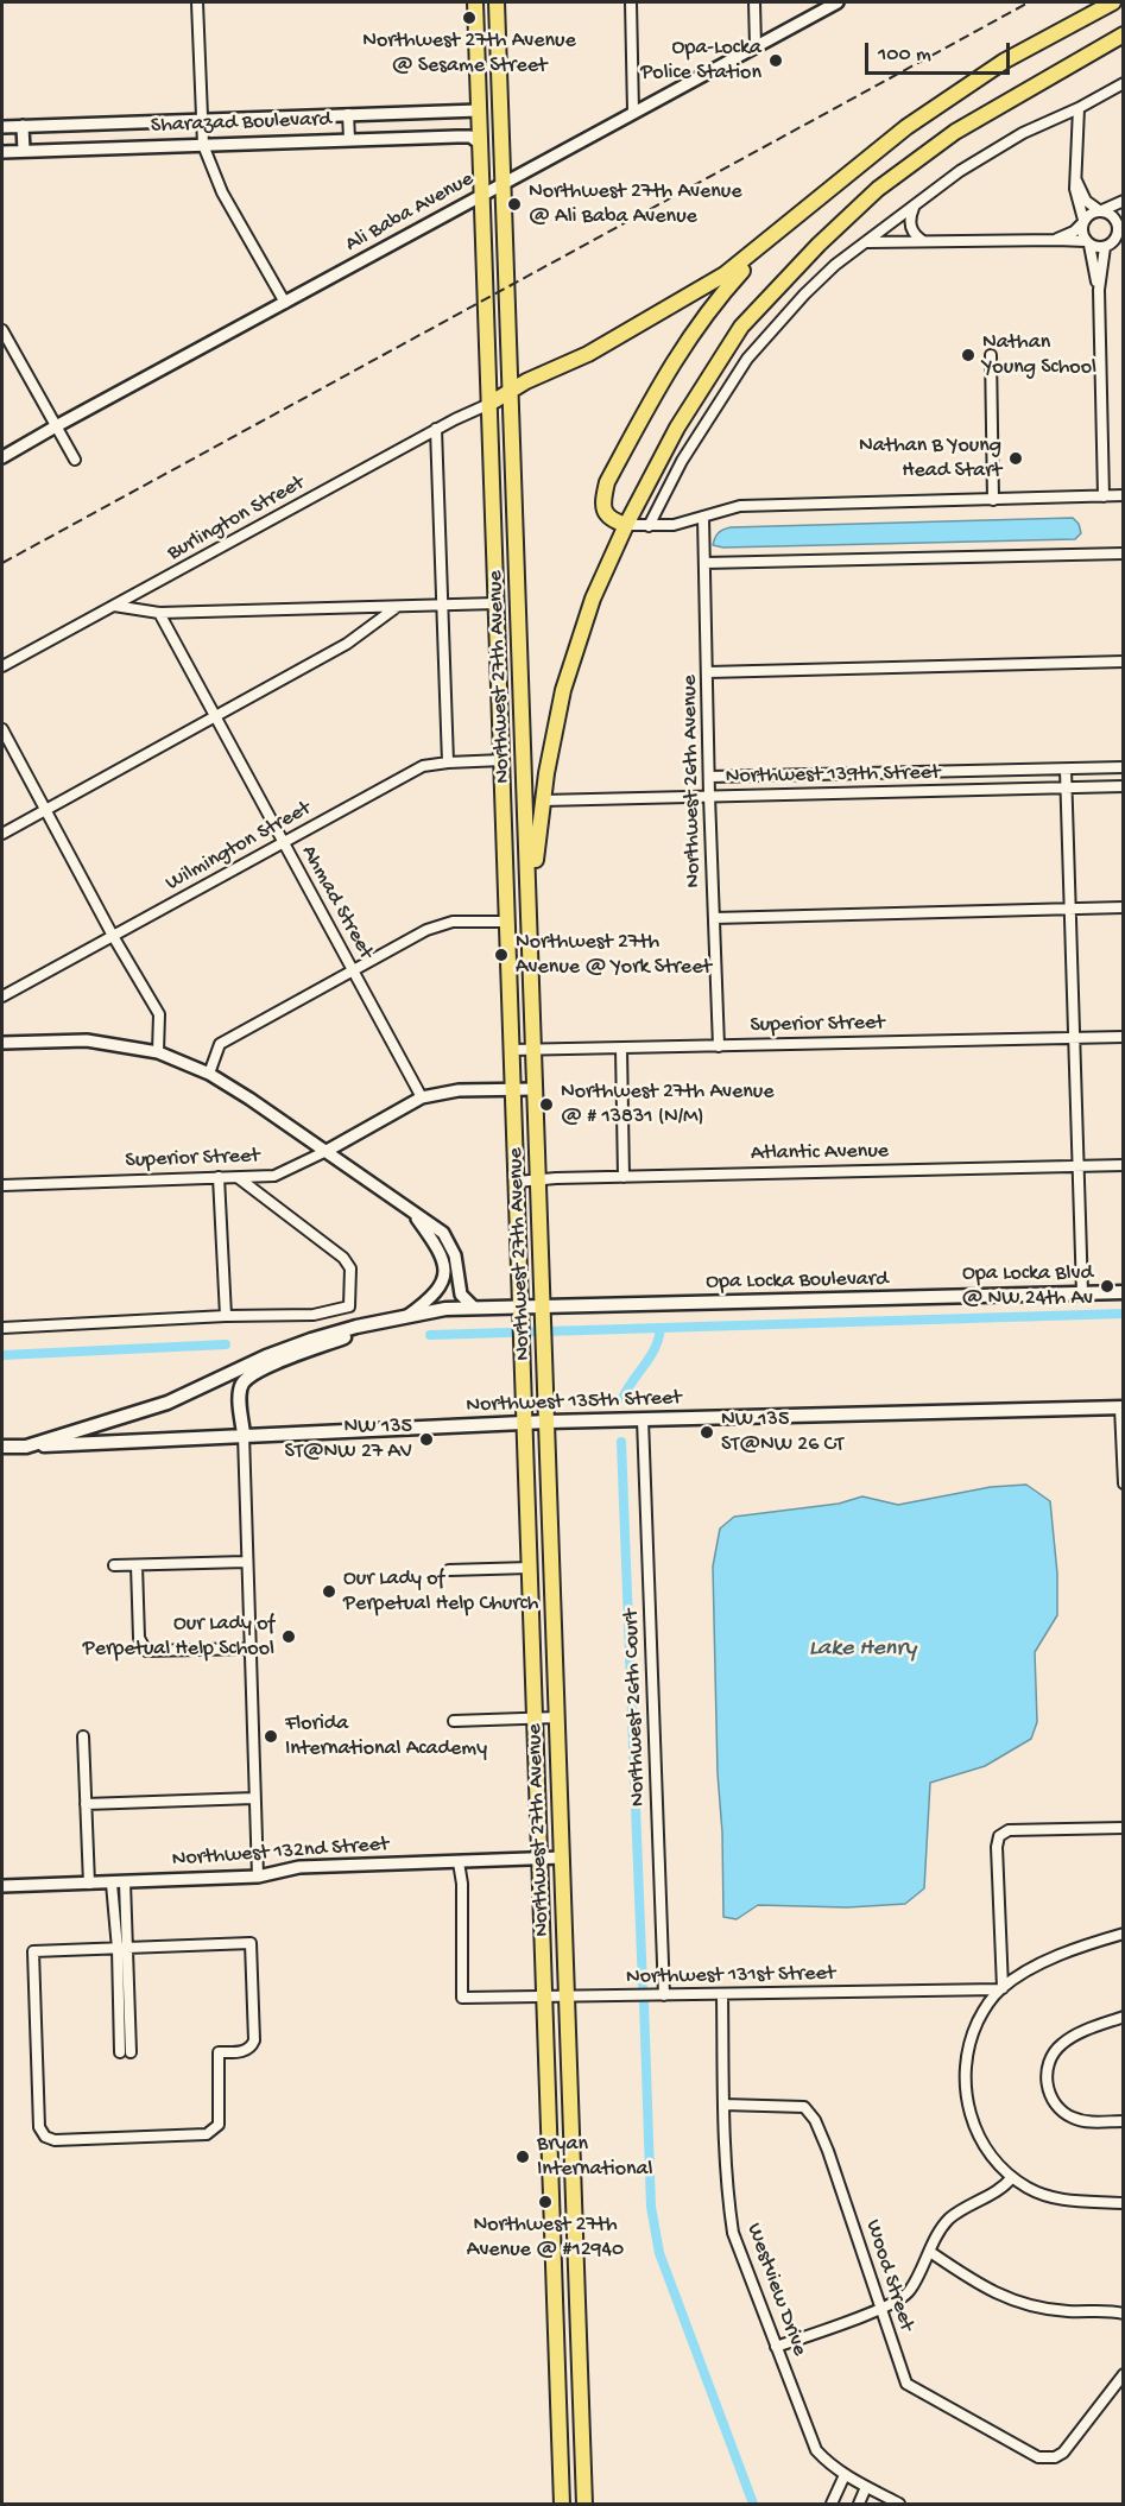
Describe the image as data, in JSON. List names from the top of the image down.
{
  "streets": {
    "main road": ["Northwest 27th Avenue", "Opa Locka Boulevard", "Northwest 135th Street"],
    "street": [
      "Sharazad Boulevard",
      "Ali Baba Avenue",
      "Burlington Street",
      "Northwest 139th Street",
      "Northwest 26th Avenue",
      "Wilmington Street",
      "Ahmad Street",
      "Superior Street",
      "Atlantic Avenue",
      "Northwest 26th Court",
      "Northwest 132nd Street",
      "Northwest 131st Street",
      "Wood Street",
      "Westview Drive"
    ]
  },
  "crossings": [
    ["Sharazad Boulevard", "Northwest 27th Avenue"],
    ["Ali Baba Avenue", "Northwest 27th Avenue"],
    ["Burlington Street", "Northwest 27th Avenue"],
    ["Northwest 27th Avenue", "Wilmington Street"],
    ["Northwest 27th Avenue", "Superior Street"],
    ["Northwest 27th Avenue", "Atlantic Avenue"],
    ["Northwest 27th Avenue", "Opa Locka Boulevard"],
    ["Northwest 27th Avenue", "Northwest 135th Street"],
    ["Northwest 27th Avenue", "Northwest 132nd Street"],
    ["Northwest 27th Avenue", "Northwest 131st Street"],
    ["Northwest 139th Street", "Northwest 26th Avenue"],
    ["Northwest 26th Avenue", "Superior Street"],
    ["Wilmington Street", "Ahmad Street"],
    ["Ahmad Street", "Superior Street"],
    ["Opa Locka Boulevard", "Northwest 135th Street"],
    ["Northwest 135th Street", "Northwest 26th Court"],
    ["Northwest 26th Court", "Northwest 131st Street"],
    ["Northwest 132nd Street", "Northwest 131st Street"],
    ["Northwest 131st Street", "Westview Drive"],
    ["Wood Street", "Westview Drive"]
  ],
  "water": ["Lake Henry"],
  "places": [
    "Northwest 27th Avenue @ Sesame Street",
    "Opa-Locka Police Station",
    "Northwest 27th Avenue @ Ali Baba Avenue",
    "Nathan Young School",
    "Nathan B Young Head Start",
    "Northwest 27th Avenue @ York Street",
    "Northwest 27th Avenue @ # 13831 (N/M)",
    "Opa Locka Blvd @ NW 24th Av",
    "NW 135 ST@NW 26 CT",
    "NW 135 ST@NW 27 AV",
    "Our Lady of Perpetual Help Church",
    "Our Lady of Perpetual Help School",
    "Florida International Academy",
    "Bryan International",
    "Northwest 27th Avenue @ #12940"
  ],
  "scale_bar": "100 m"
}
